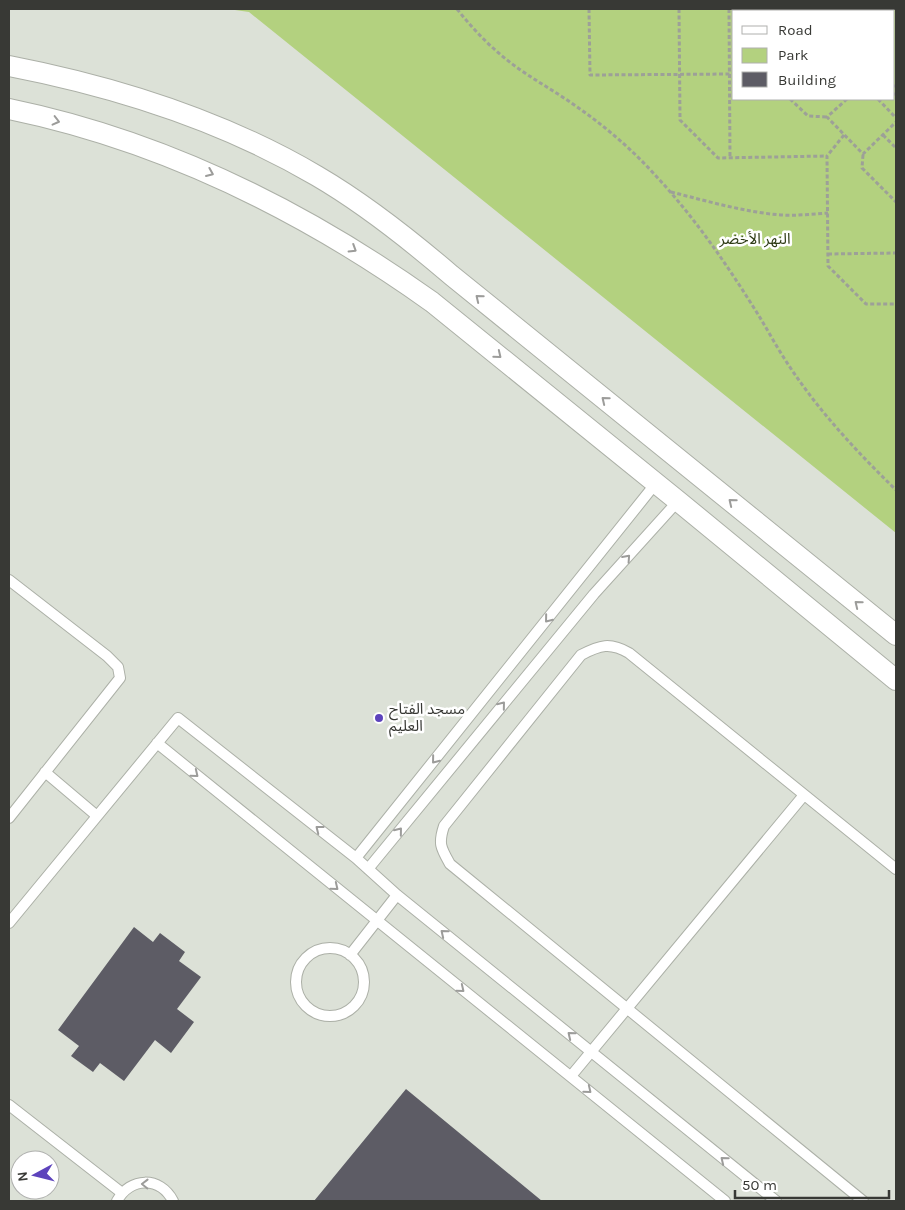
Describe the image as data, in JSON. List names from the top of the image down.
{
  "parks": ["النهر الأخضر"],
  "places": ["مسجد الفتاح العليم"],
  "legend": ["Road", "Park", "Building"],
  "scale_bar": "50 m",
  "north": "left"
}
